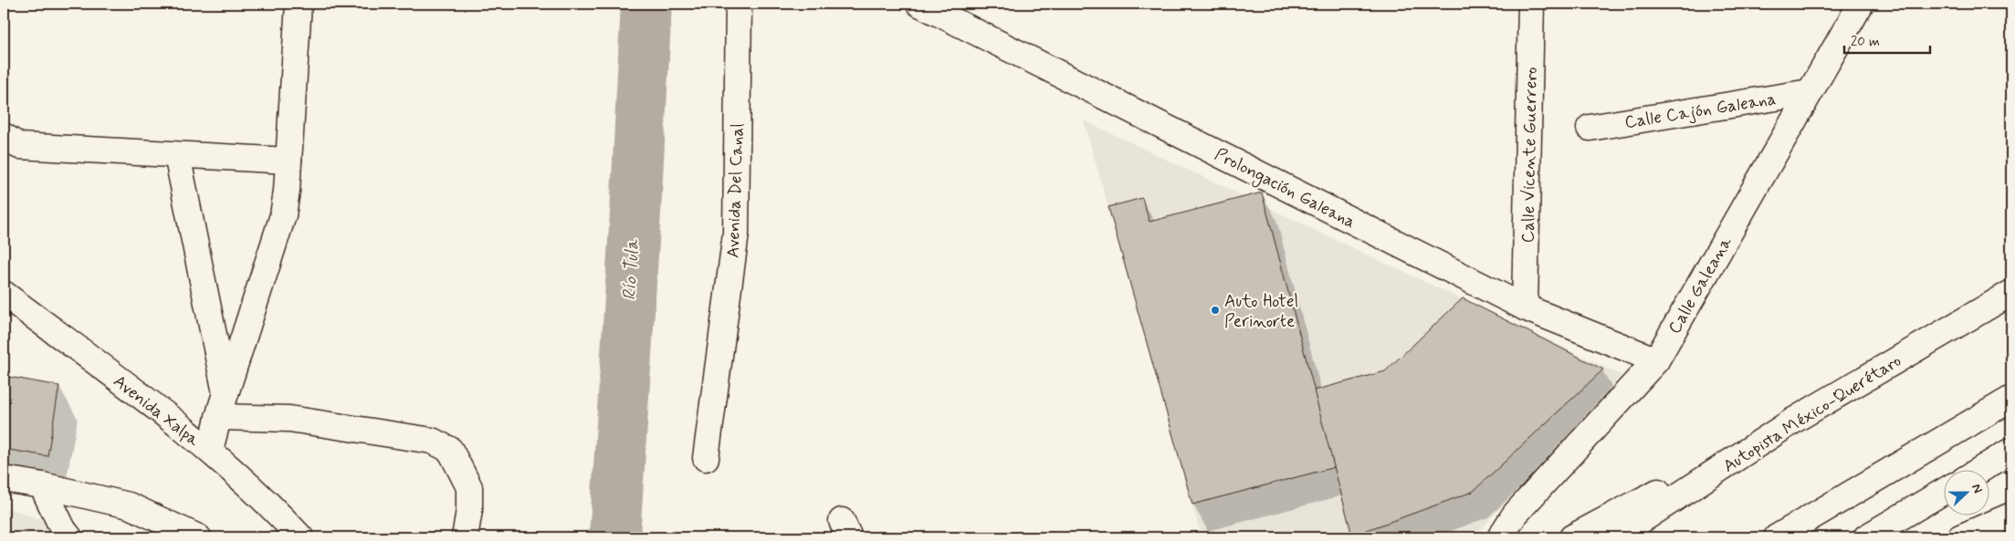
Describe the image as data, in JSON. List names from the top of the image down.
{
  "streets": {
    "main road": [
      "Calle Cajón Galeana",
      "Calle Vicente Guerrero",
      "Prolongación Galeana",
      "Avenida Del Canal",
      "Calle Galeana",
      "Avenida Xalpa",
      "Autopista México-Querétaro"
    ]
  },
  "crossings": [
    ["Calle Cajón Galeana", "Calle Galeana"],
    ["Calle Vicente Guerrero", "Prolongación Galeana"],
    ["Prolongación Galeana", "Calle Galeana"]
  ],
  "water": ["Río Tula"],
  "places": ["Auto Hotel Perinorte"],
  "scale_bar": "20 m",
  "north": "right"
}
